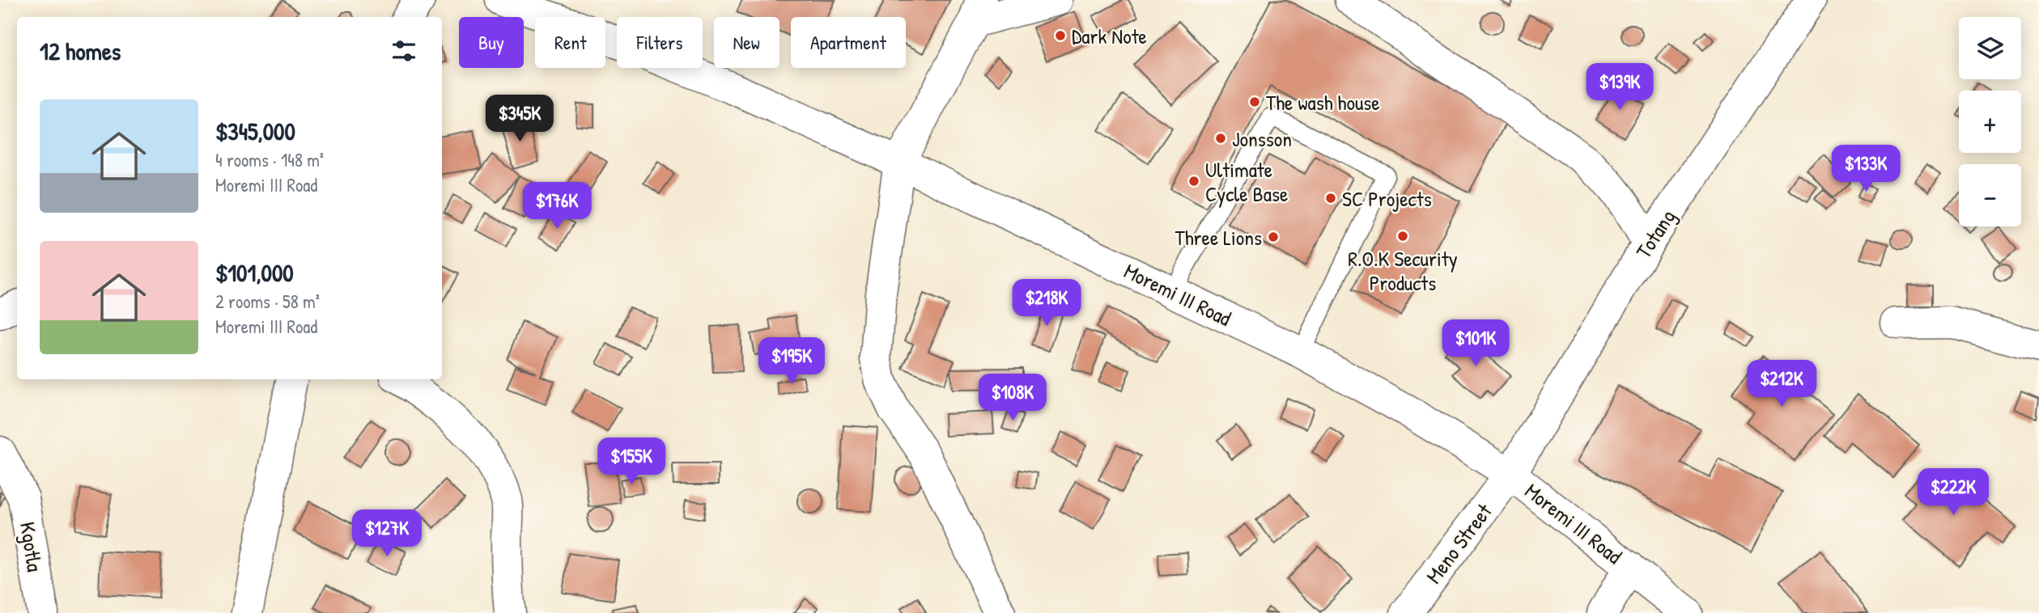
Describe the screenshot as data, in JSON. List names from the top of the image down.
{
  "streets": {
    "street": [
      "Totang",
      "Moremi III Road",
      "Meno Street",
      "Kgotla"
    ]
  },
  "crossings": [
    ["Totang", "Moremi III Road"],
    ["Totang", "Meno Street"],
    ["Moremi III Road", "Meno Street"]
  ],
  "places": [
    "Dark Note",
    "The wash house",
    "Jonsson",
    "Ultimate Cycle Base",
    "SC Projects",
    "R.O.K Security Products",
    "Three Lions"
  ],
  "page": {
    "map_buttons": ["+", "−"],
    "chip": [
      "Buy",
      "Rent",
      "Filters",
      "New",
      "Apartment"
    ],
    "heading": "12 homes",
    "price": [
      "$139K",
      "$345K",
      "$133K",
      "$176K",
      "$218K",
      "$101K",
      "$195K",
      "$212K",
      "$108K",
      "$155K",
      "$222K",
      "$127K"
    ],
    "list": [
      {
        "name": "$345,000",
        "note": "4 rooms · 148 m² · Moremi III Road"
      },
      {
        "name": "$101,000",
        "note": "2 rooms · 58 m² · Moremi III Road"
      }
    ]
  }
}
